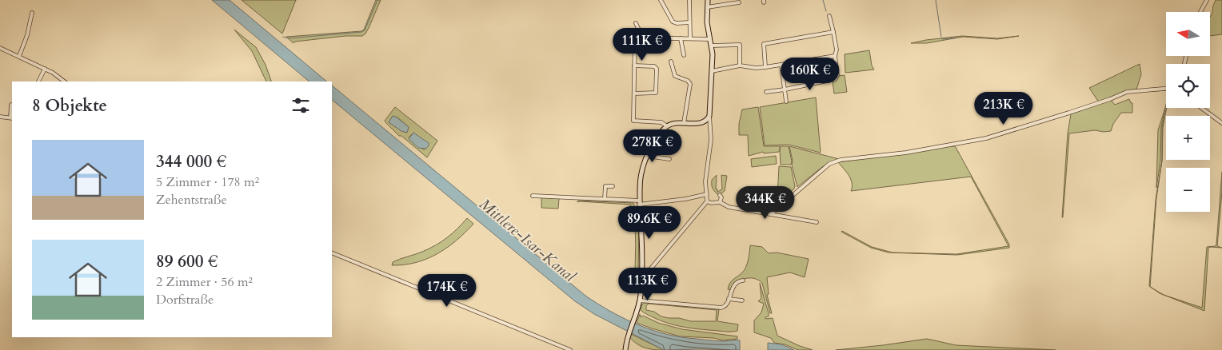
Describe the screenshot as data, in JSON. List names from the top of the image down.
{
  "water": ["Mittlere-Isar-Kanal"],
  "north": "left",
  "page": {
    "map_buttons": ["+", "−"],
    "price": [
      "111K €",
      "160K €",
      "213K €",
      "278K €",
      "344K €",
      "89.6K €",
      "113K €",
      "174K €"
    ],
    "heading": "8 Objekte",
    "list": [
      {
        "name": "344 000 €",
        "note": "5 Zimmer · 178 m² · Zehentstraße"
      },
      {
        "name": "89 600 €",
        "note": "2 Zimmer · 56 m² · Dorfstraße"
      }
    ]
  }
}
